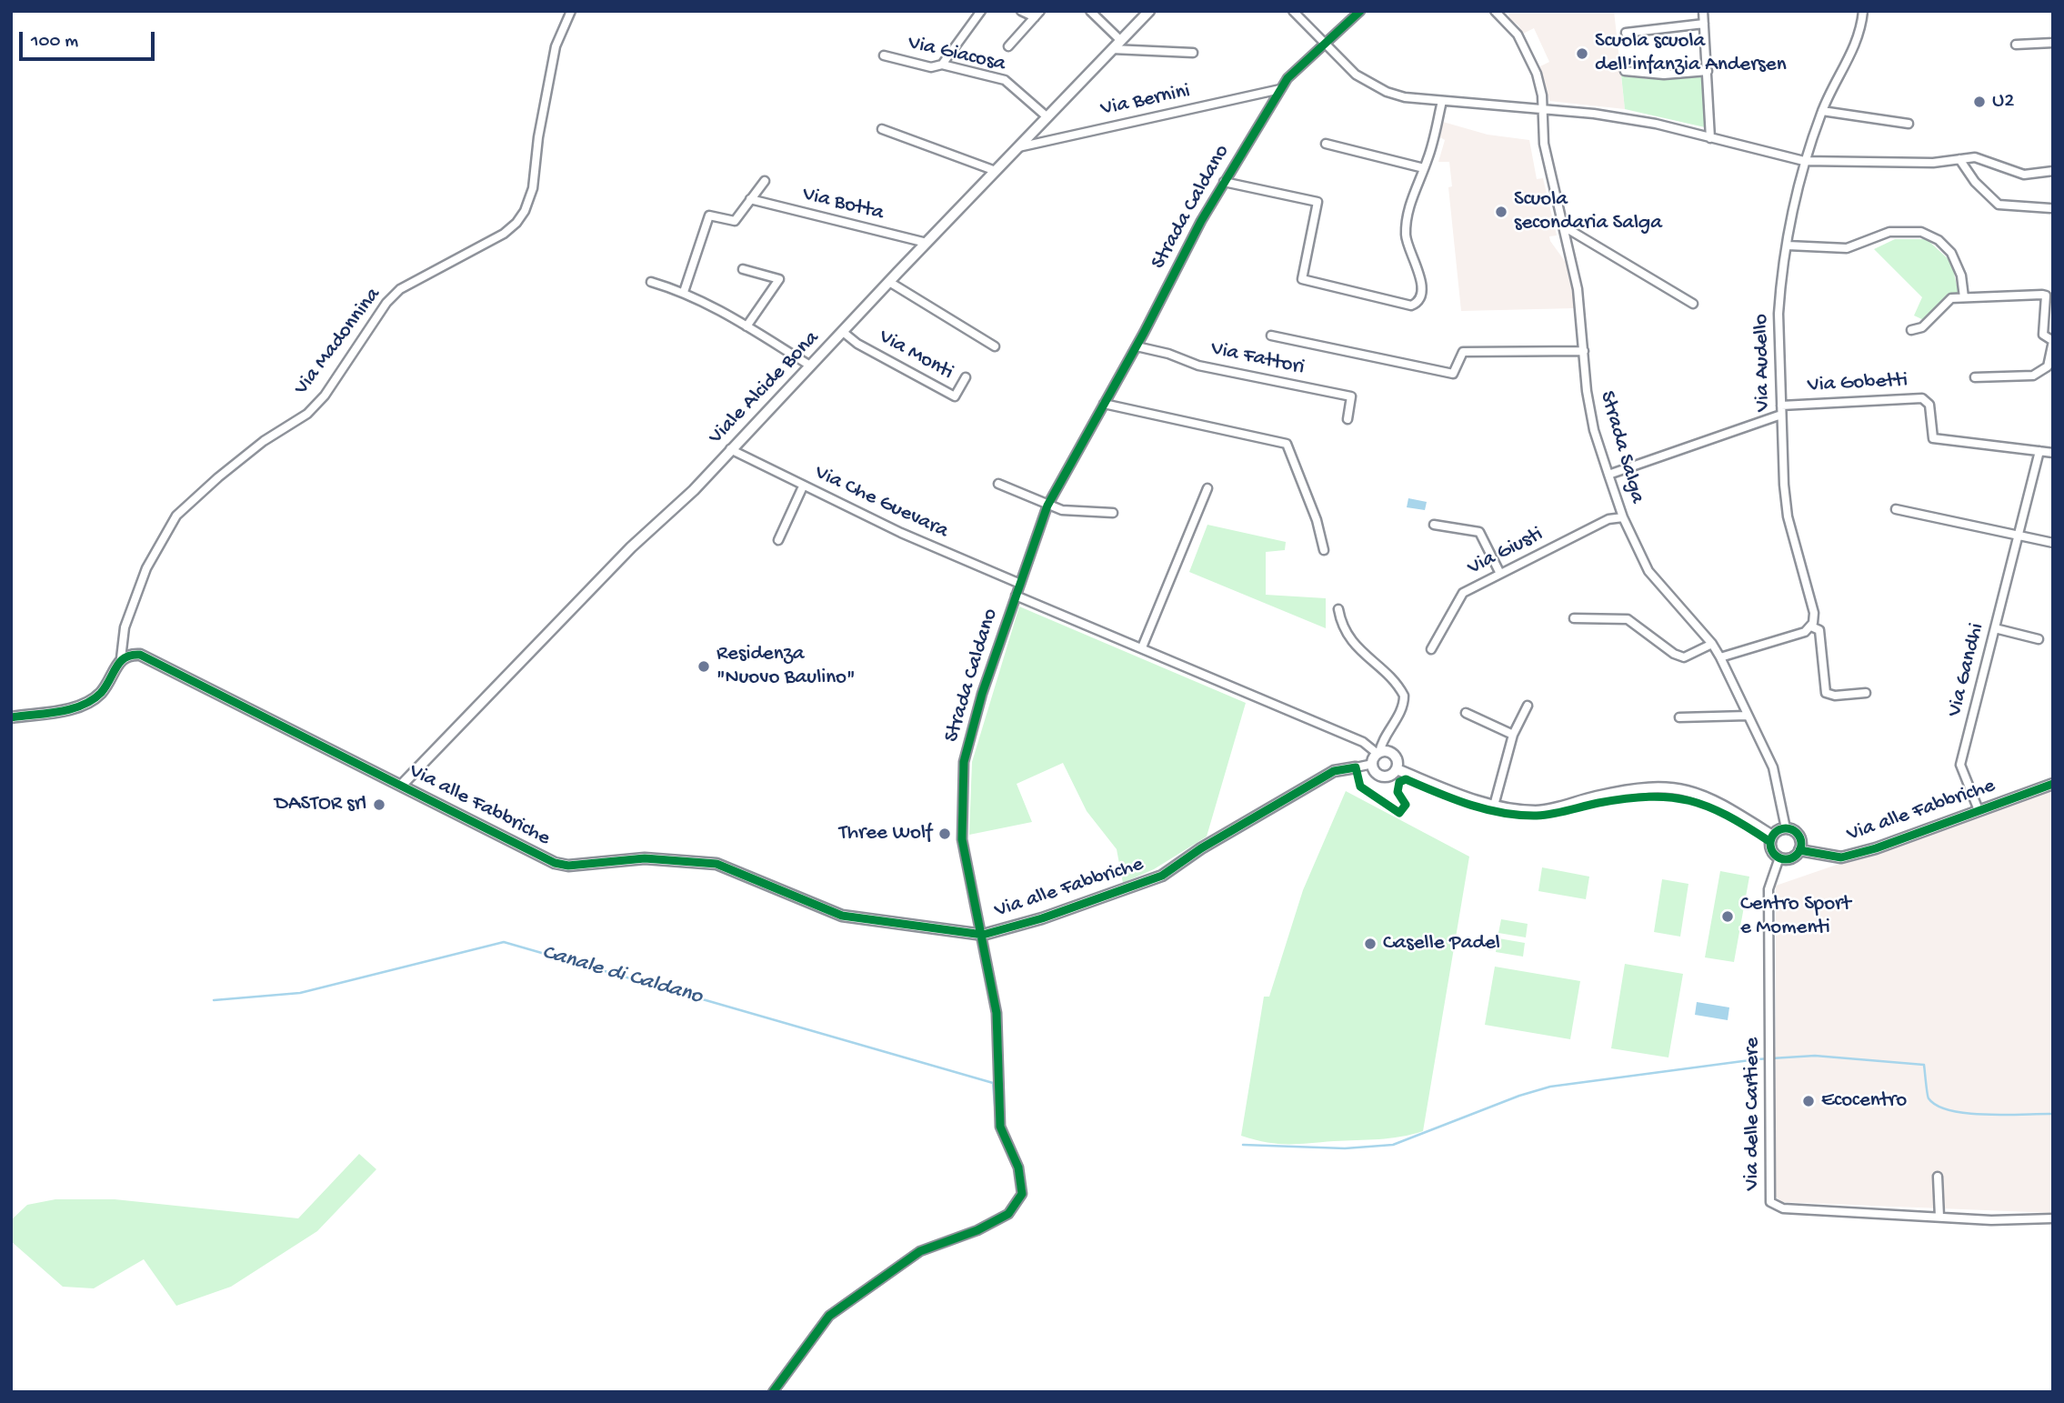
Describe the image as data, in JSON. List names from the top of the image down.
{
  "streets": {
    "street": [
      "Via Giacosa",
      "Via Bernini",
      "Via Botta",
      "Strada Caldano",
      "Via Madonnina",
      "Via Monti",
      "Via Fattori",
      "Via Audello",
      "Via Gobetti",
      "Viale Alcide Bona",
      "Strada Salga",
      "Via Che Guevara",
      "Via Giusti",
      "Via Gandhi",
      "Via alle Fabbriche",
      "Via delle Cartiere"
    ]
  },
  "crossings": [
    ["Via Giacosa", "Viale Alcide Bona"],
    ["Via Bernini", "Strada Caldano"],
    ["Via Bernini", "Viale Alcide Bona"],
    ["Via Botta", "Viale Alcide Bona"],
    ["Strada Caldano", "Via Fattori"],
    ["Strada Caldano", "Via Che Guevara"],
    ["Strada Caldano", "Via alle Fabbriche"],
    ["Via Madonnina", "Via alle Fabbriche"],
    ["Via Monti", "Viale Alcide Bona"],
    ["Via Audello", "Via Gobetti"],
    ["Via Gobetti", "Via Gandhi"],
    ["Viale Alcide Bona", "Via Che Guevara"],
    ["Viale Alcide Bona", "Via alle Fabbriche"],
    ["Strada Salga", "Via Giusti"],
    ["Strada Salga", "Via alle Fabbriche"],
    ["Strada Salga", "Via delle Cartiere"],
    ["Via Gandhi", "Via alle Fabbriche"],
    ["Via alle Fabbriche", "Via delle Cartiere"]
  ],
  "water": ["Canale di Caldano"],
  "places": [
    "Scuola scuola dell'infanzia Andersen",
    "U2",
    "Scuola secondaria Salga",
    "Residenza \"Nuovo Baulino\"",
    "DASTOR srl",
    "Three Wolf",
    "Centro Sport e Momenti",
    "Caselle Padel",
    "Ecocentro"
  ],
  "scale_bar": "100 m"
}
